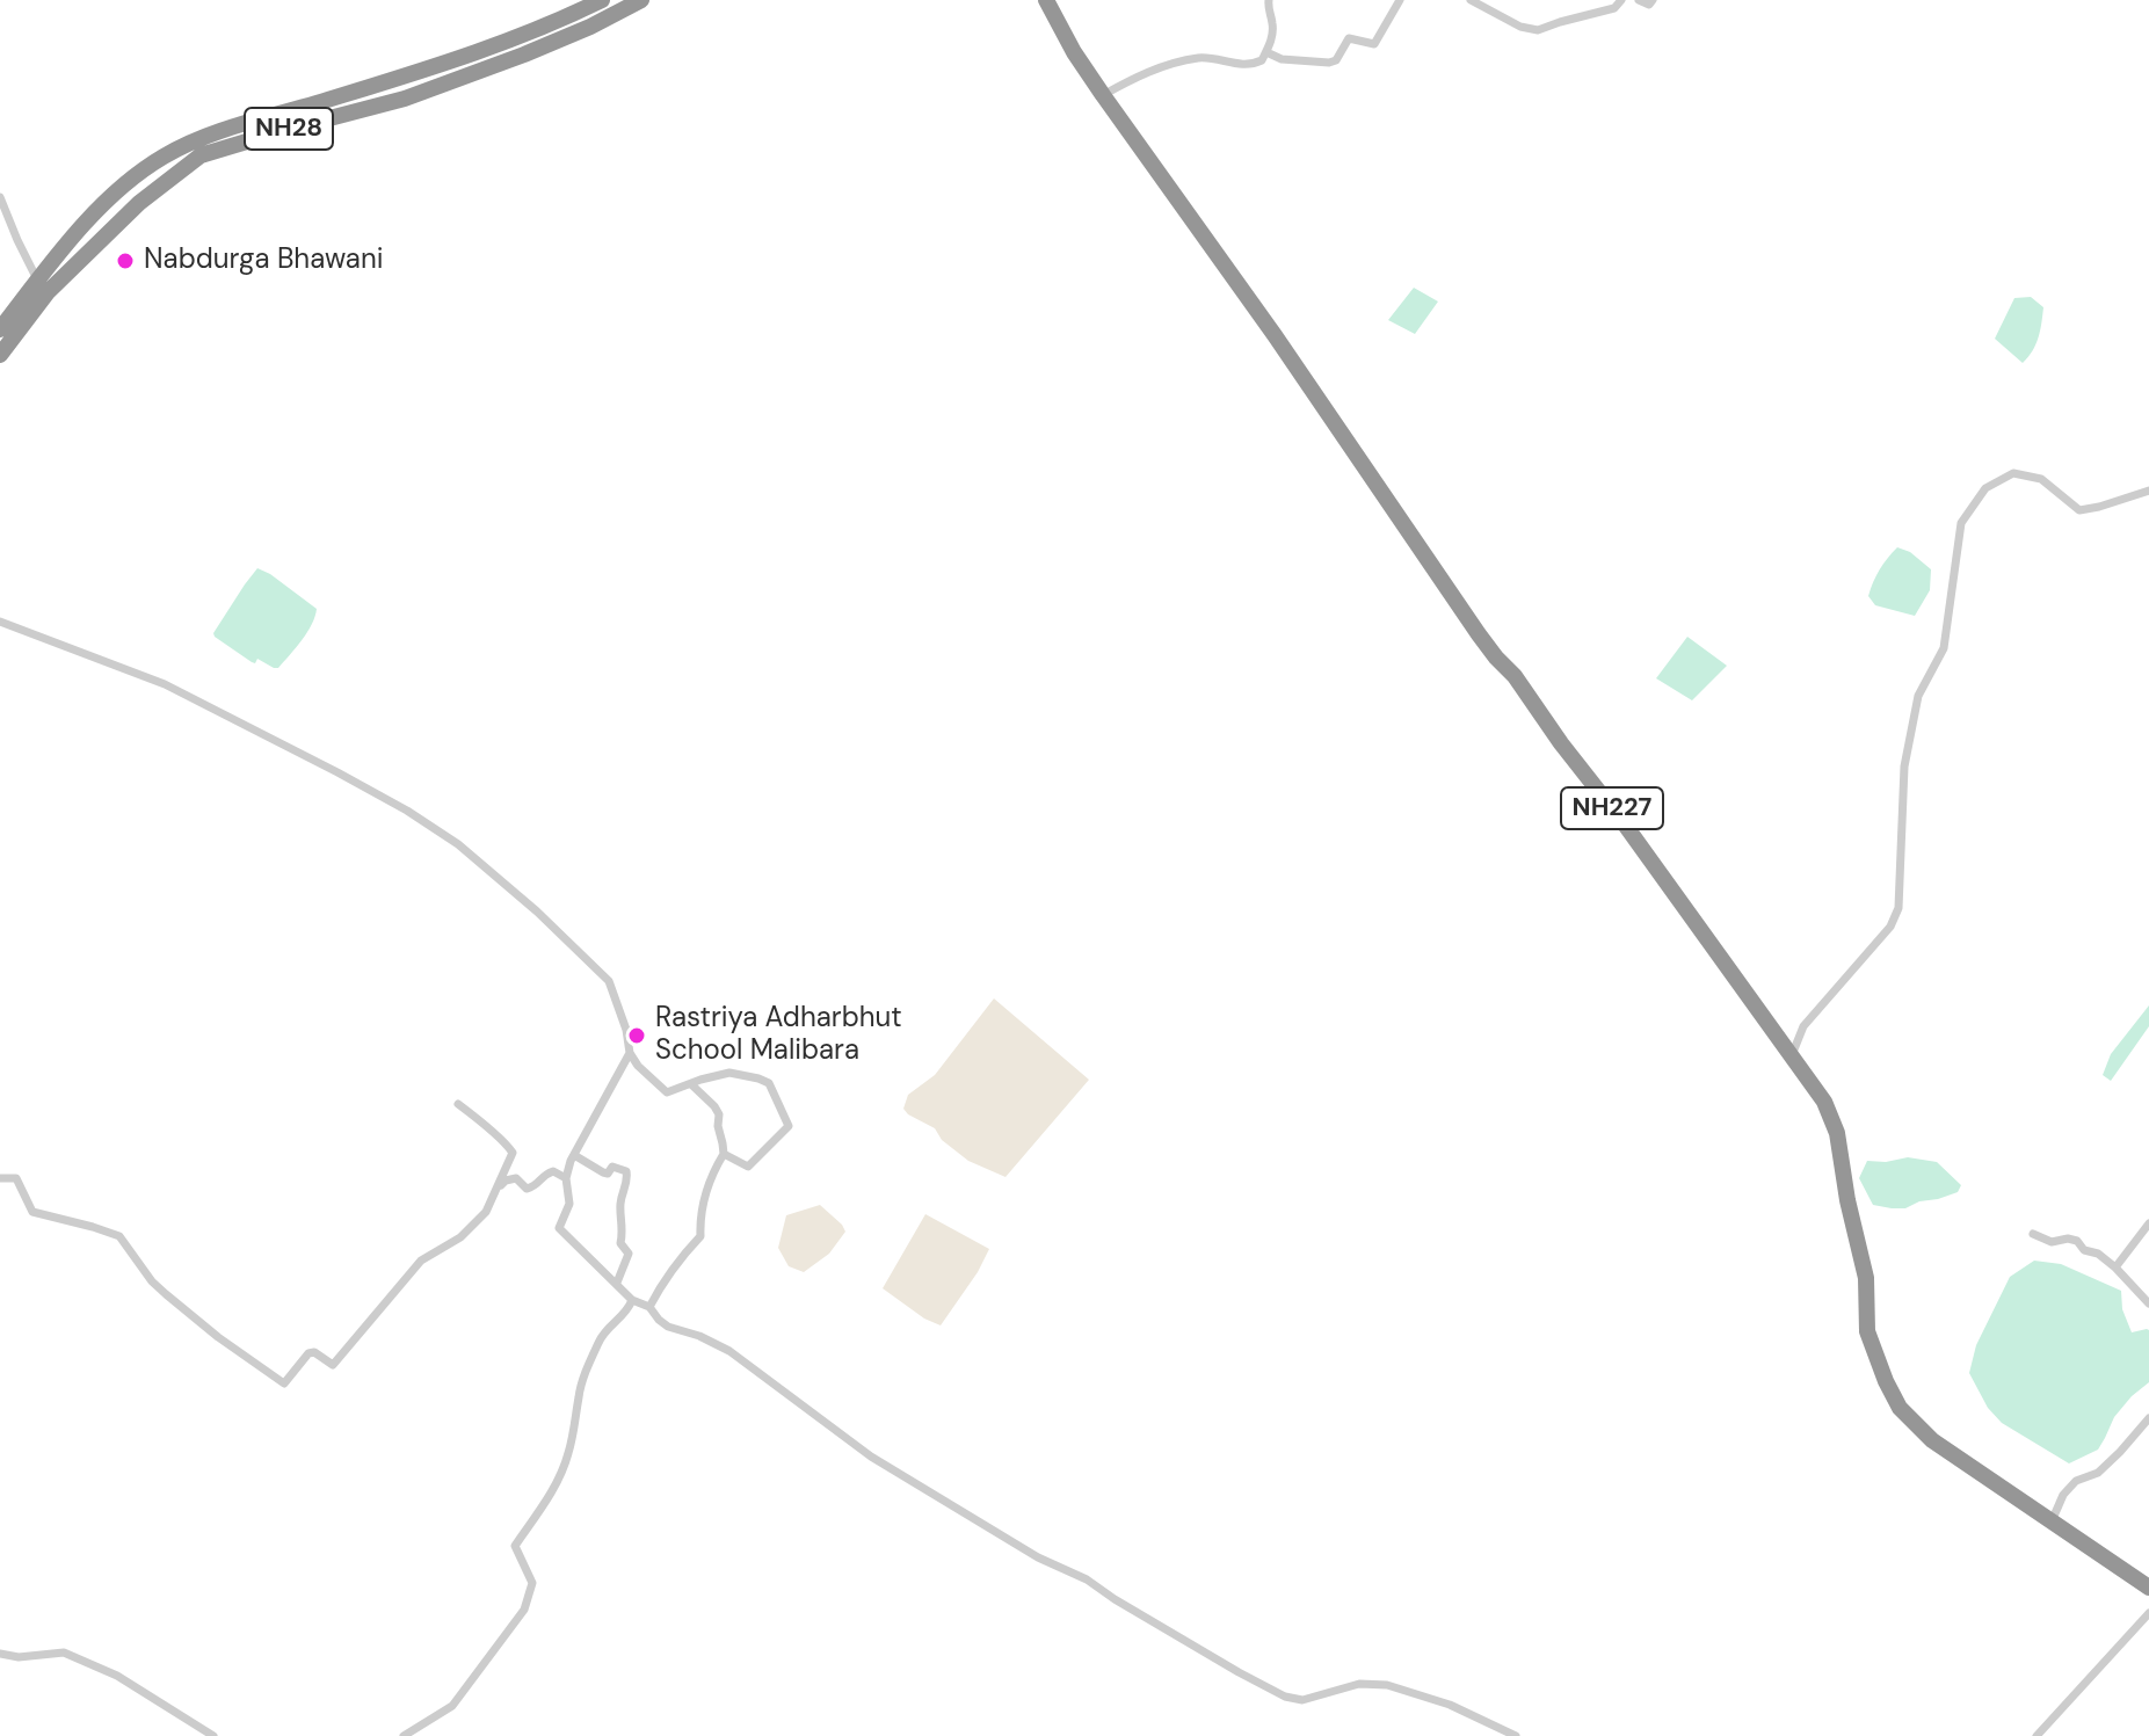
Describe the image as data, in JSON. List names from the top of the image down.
{
  "streets": {
    "highway": ["NH28", "NH227"]
  },
  "places": ["Nabdurga Bhawani", "Rastriya Adharbhut School Malibara"]
}
